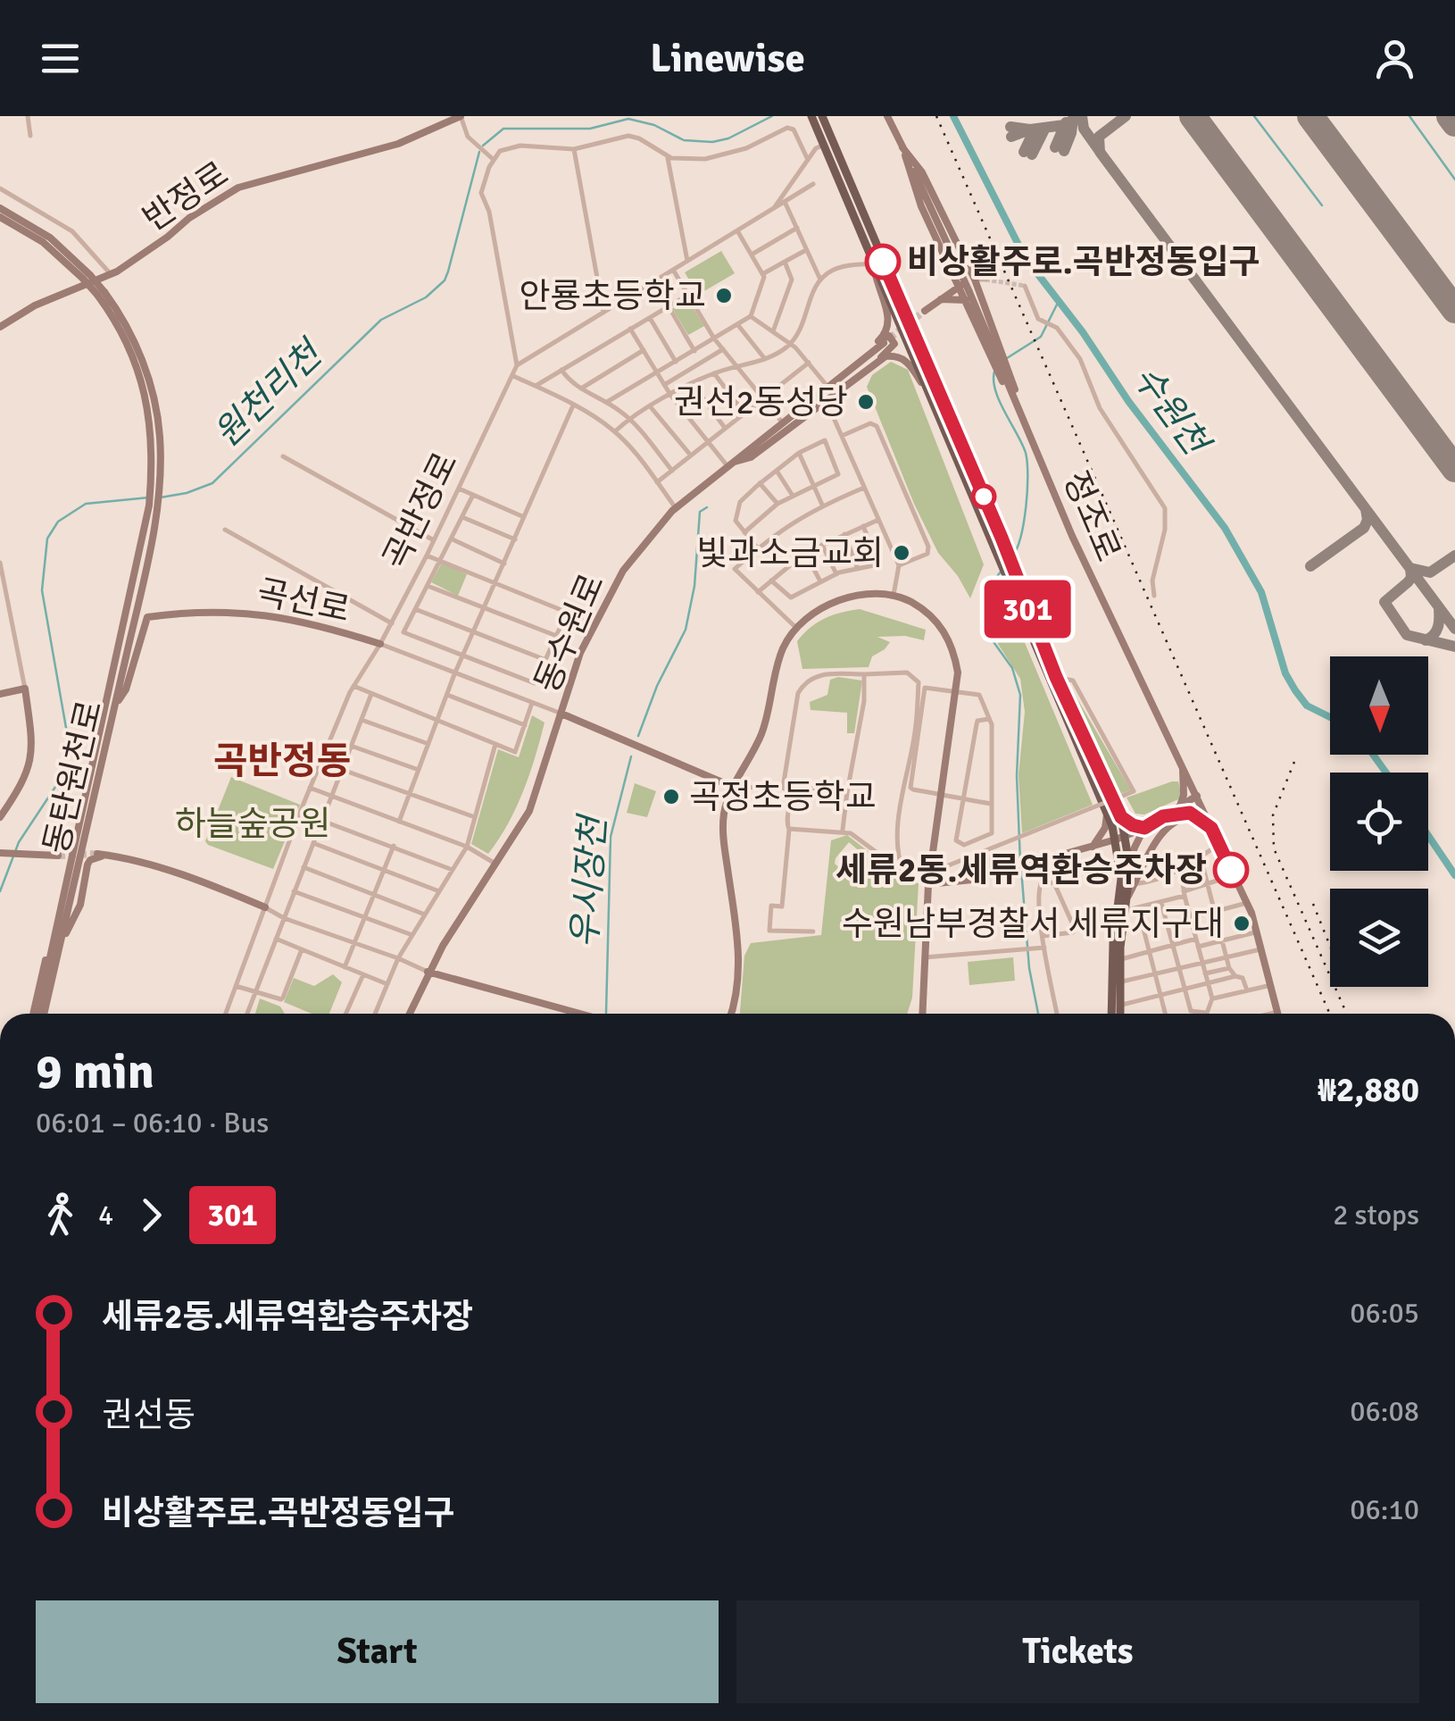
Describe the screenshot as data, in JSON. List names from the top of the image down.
{
  "streets": {
    "street": [
      "반정로",
      "곡반정로",
      "정조로",
      "곡선로",
      "동수원로",
      "동탄원천로"
    ]
  },
  "crossings": [
    ["곡반정로", "곡선로"],
    ["곡선로", "동수원로"],
    ["곡선로", "동탄원천로"]
  ],
  "districts": ["곡반정동"],
  "water": ["원천리천", "수원천", "우시장천"],
  "parks": ["하늘숲공원"],
  "places": [
    "비상활주로.곡반정동입구",
    "안룡초등학교",
    "권선2동성당",
    "빛과소금교회",
    "곡정초등학교",
    "세류2동.세류역환승주차장",
    "수원남부경찰서 세류지구대"
  ],
  "lines": ["bus line 301"],
  "north": "bottom",
  "page": {
    "header": "Linewise",
    "on_map": "301",
    "heading": ["9 min", "06:01 – 06:10 · Bus", "₩2,880"],
    "legs": ["4", "301", "2 stops"],
    "list": [
      {
        "name": "세류2동.세류역환승주차장",
        "value": "06:05"
      },
      {
        "name": "권선동",
        "value": "06:08"
      },
      {
        "name": "비상활주로.곡반정동입구",
        "value": "06:10"
      }
    ],
    "buttons": ["Start", "Tickets"]
  }
}
